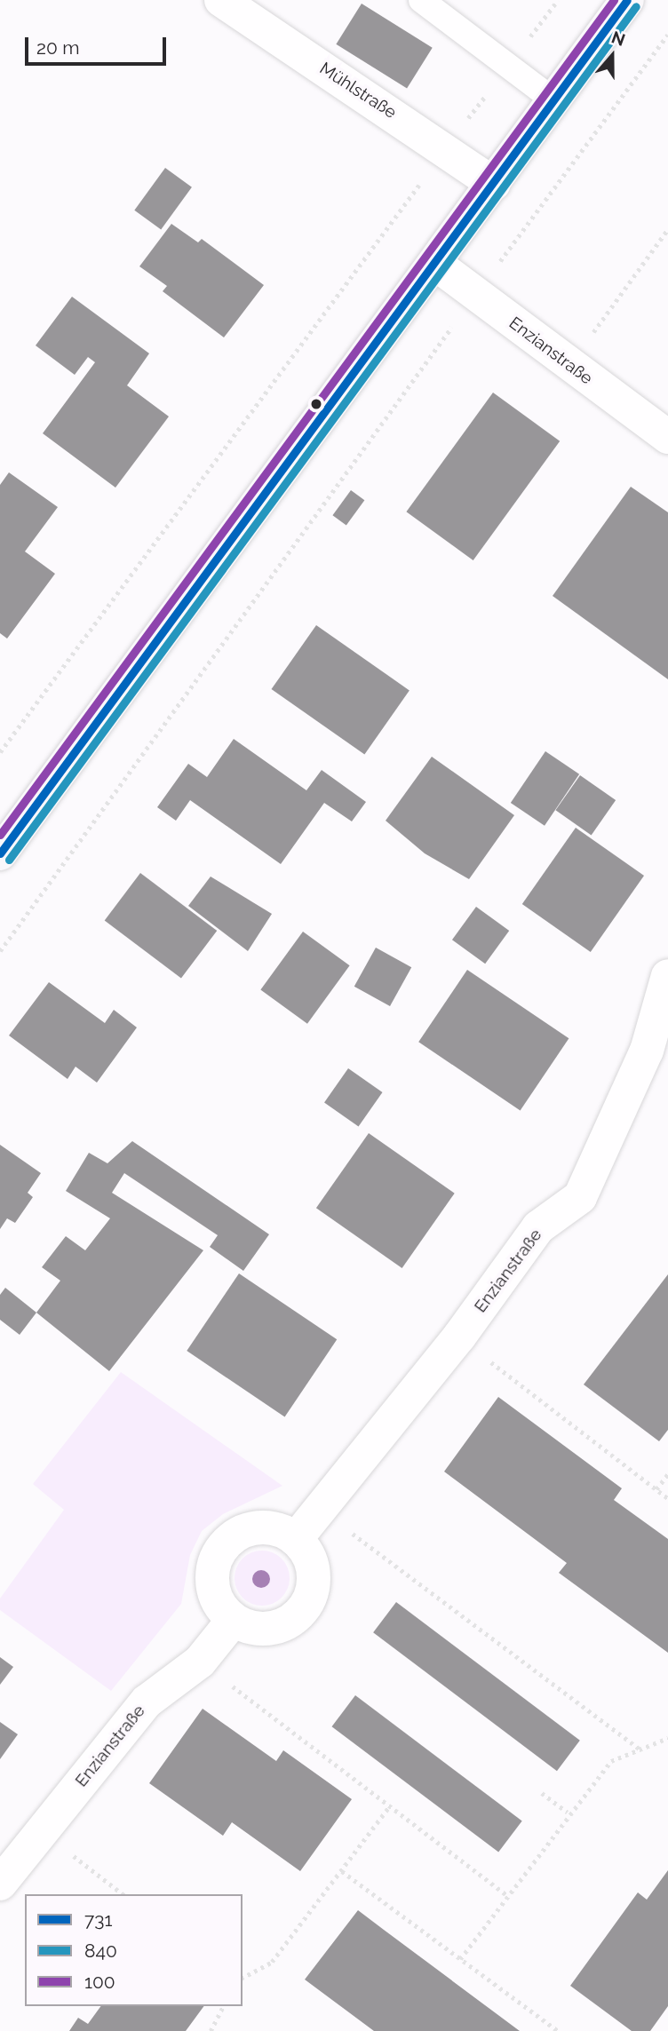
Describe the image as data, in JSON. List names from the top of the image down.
{
  "streets": {
    "street": ["Mühlstraße", "Enzianstraße"]
  },
  "lines": ["transit line 731", "transit line 100", "transit line 840"],
  "legend": ["731", "840", "100"],
  "scale_bar": "20 m",
  "north": "top"
}
